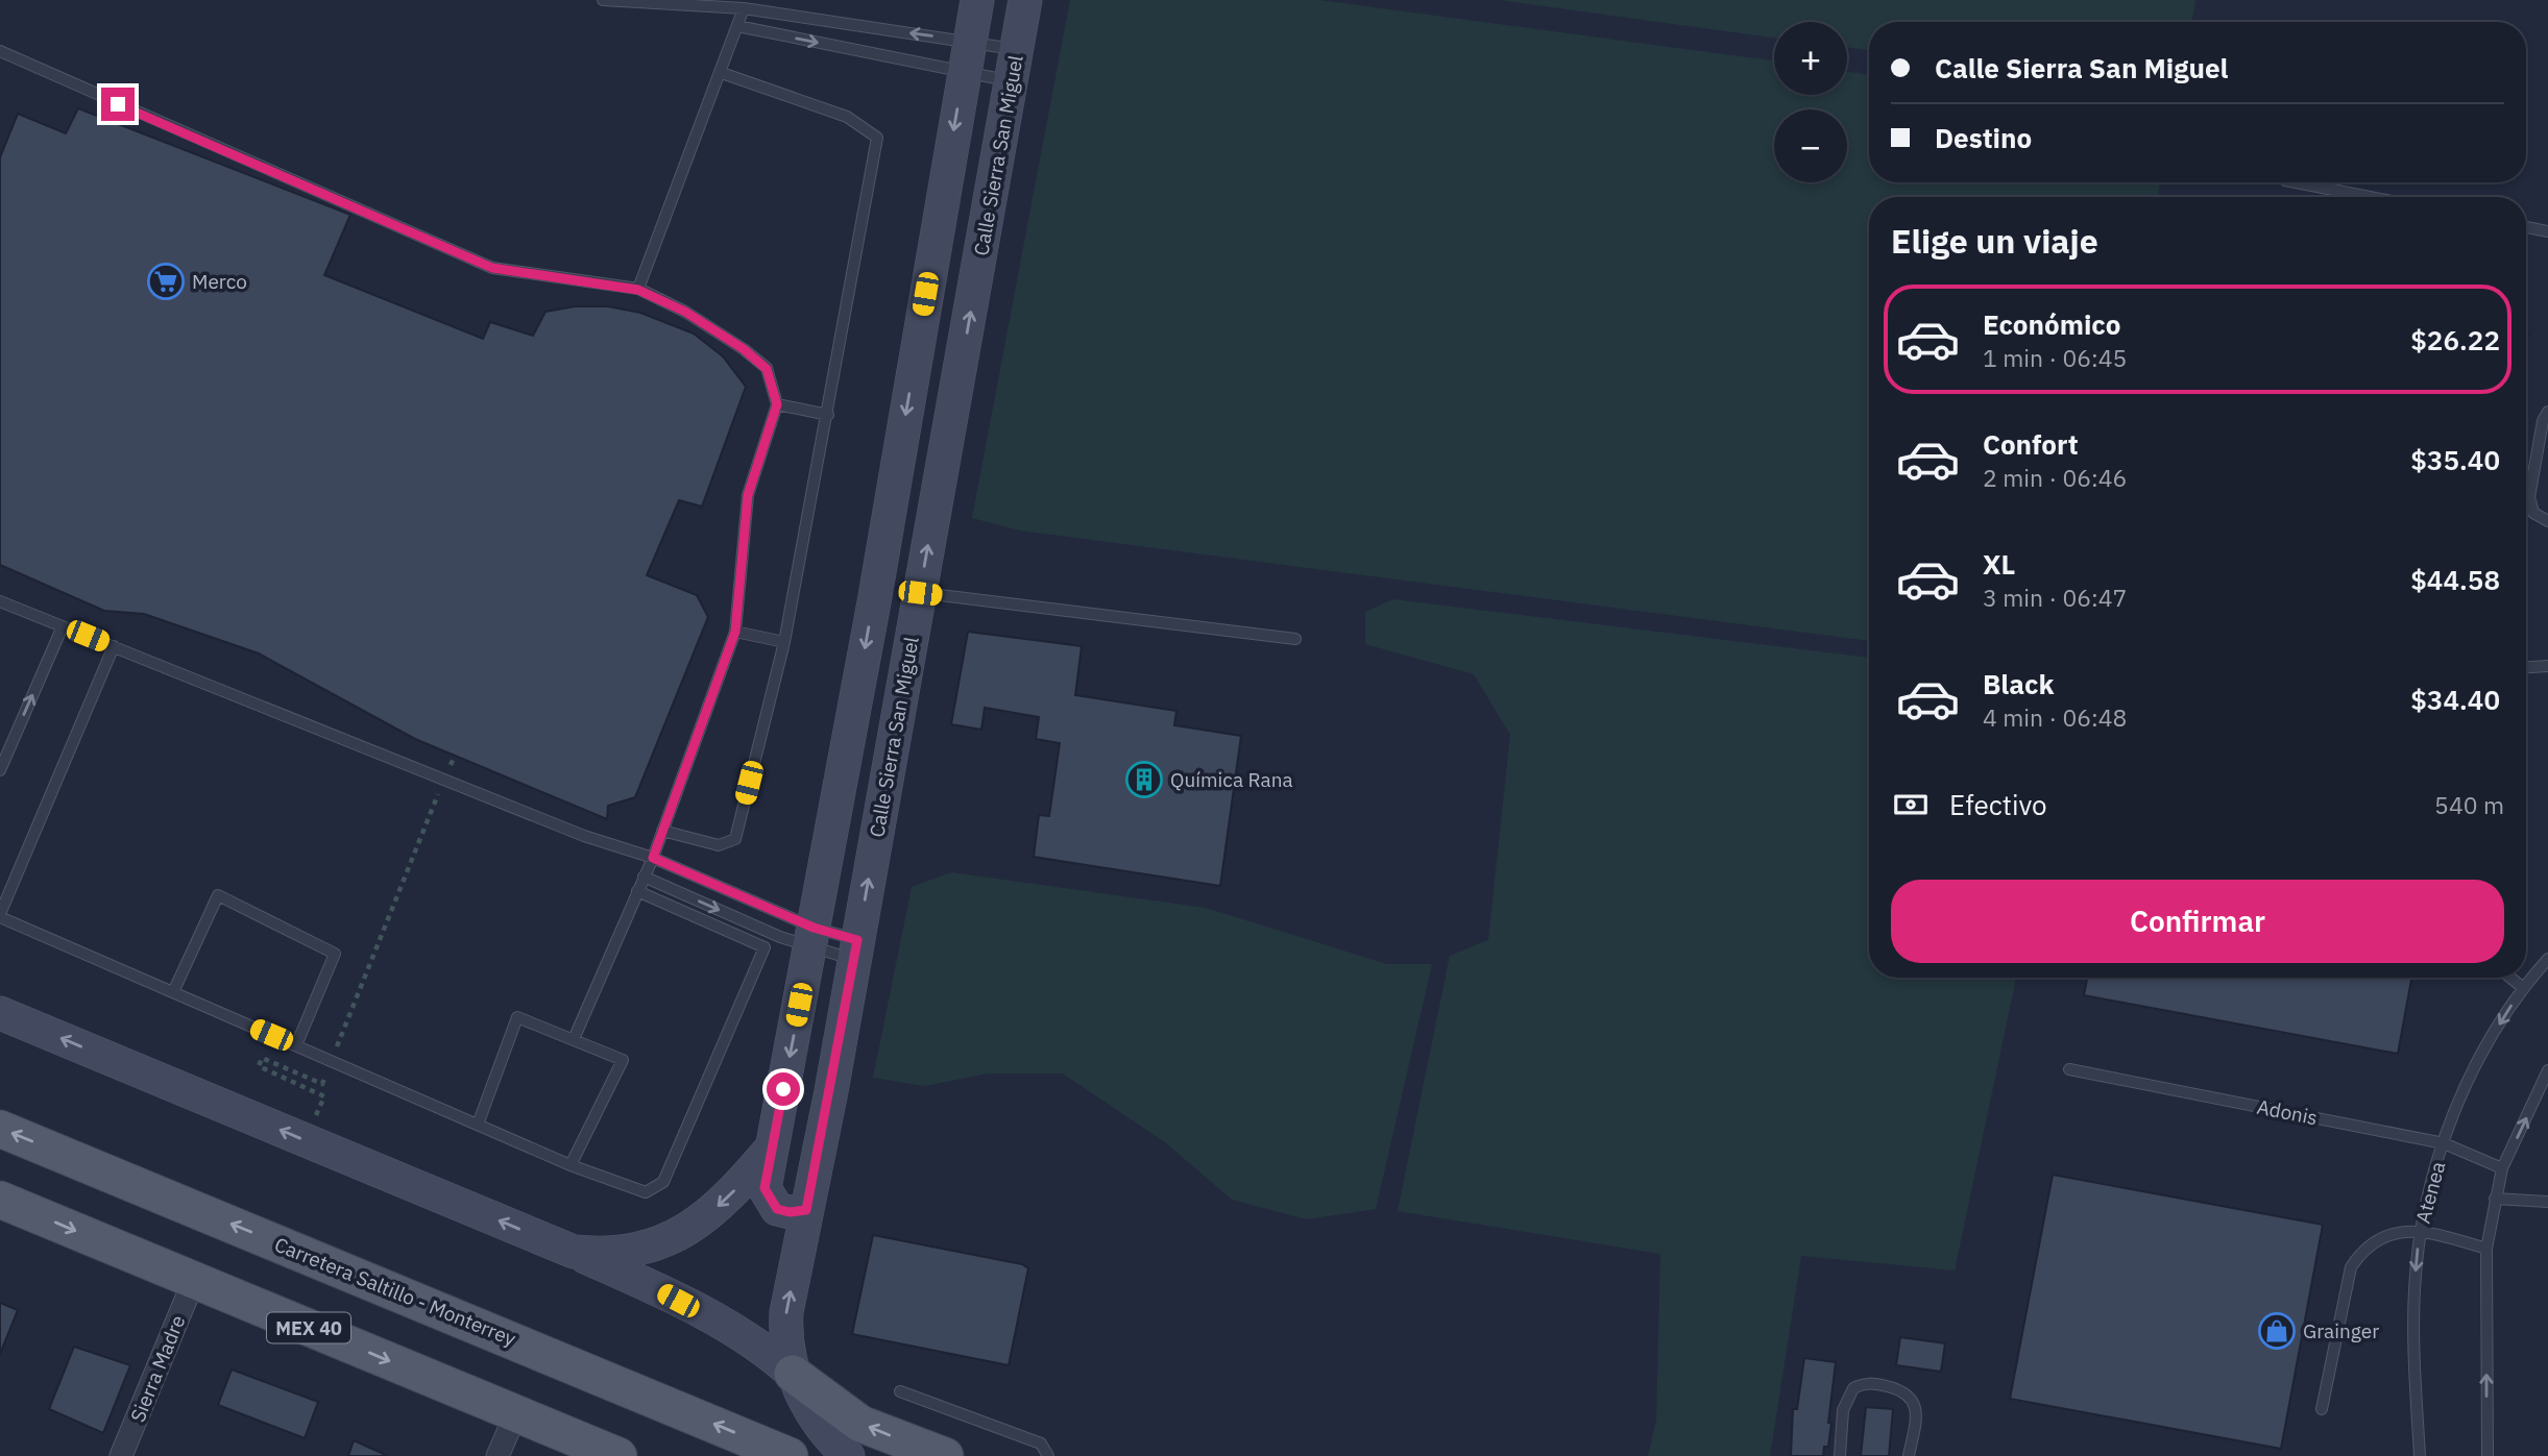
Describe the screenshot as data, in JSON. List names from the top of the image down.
{
  "streets": {
    "main road": ["Carretera Saltillo - Monterrey", "MEX 40"],
    "street": ["Calle Sierra San Miguel", "Sierra Madre"],
    "lane": ["Adonis", "Atenea"]
  },
  "crossings": [
    ["Adonis", "Atenea"],
    ["MEX 40", "Sierra Madre"]
  ],
  "places": {
    "supermarket": ["Merco"],
    "building": ["Química Rana"],
    "shop": ["Grainger"]
  },
  "page": {
    "map_buttons": ["+", "−"],
    "banner": ["Calle Sierra San Miguel", "Destino"],
    "heading": "Elige un viaje",
    "list": [
      {
        "name": "Económico",
        "note": "1 min · 06:45",
        "value": "$26.22"
      },
      {
        "name": "Confort",
        "note": "2 min · 06:46",
        "value": "$35.40"
      },
      {
        "name": "XL",
        "note": "3 min · 06:47",
        "value": "$44.58"
      },
      {
        "name": "Black",
        "note": "4 min · 06:48",
        "value": "$34.40"
      }
    ],
    "pay": ["Efectivo", "540 m"],
    "buttons": "Confirmar"
  }
}
